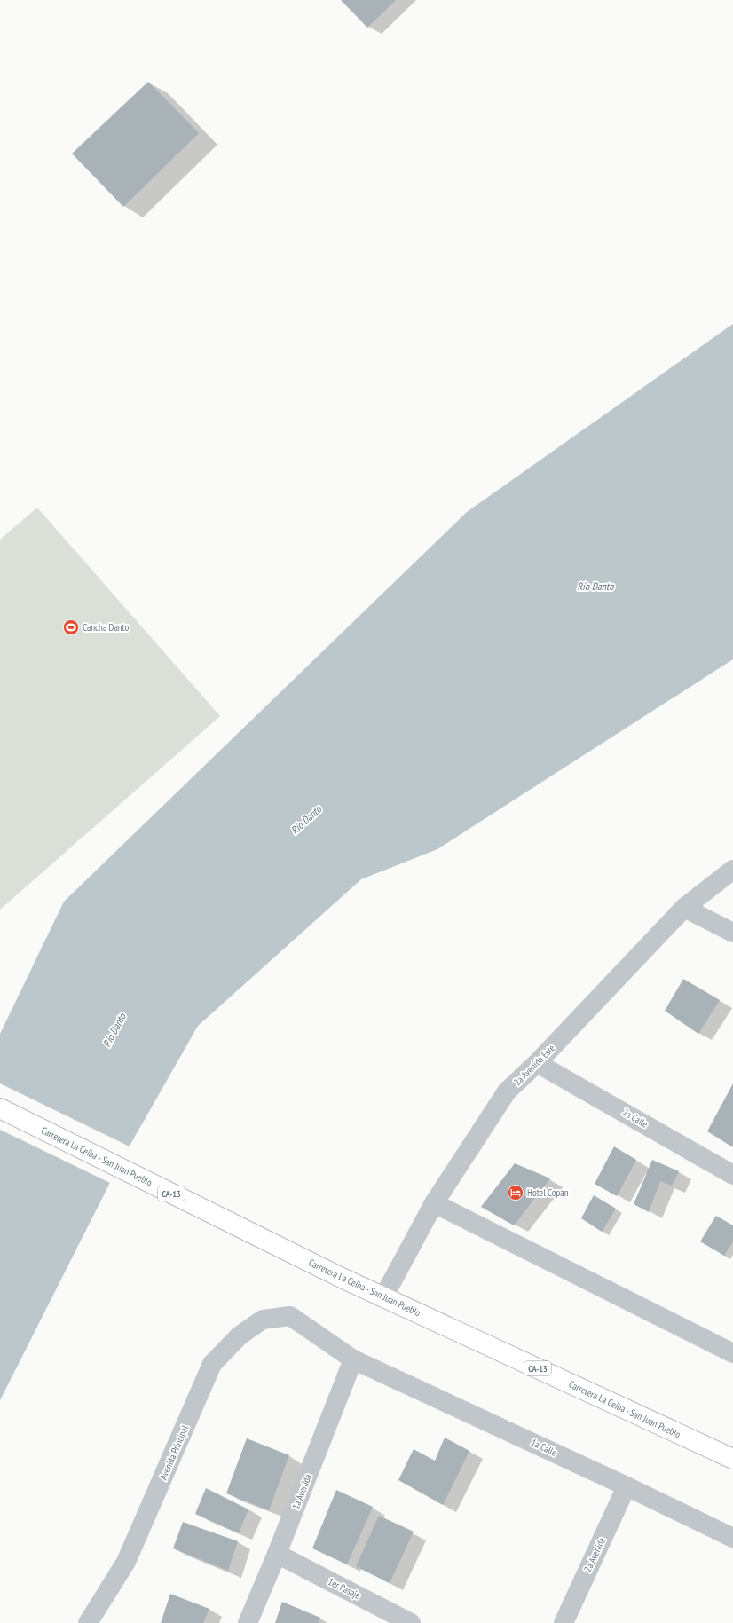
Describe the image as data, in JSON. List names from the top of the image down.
{
  "streets": {
    "main road": ["Carretera La Ceiba - San Juan Pueblo", "CA-13"],
    "street": [
      "2a Avenida Este",
      "2a Calle",
      "1a Calle",
      "Avenida Principal",
      "1a Avenida",
      "2a Avenida",
      "1er Pasaje"
    ]
  },
  "crossings": [
    ["2a Avenida Este", "2a Calle"],
    ["2a Avenida Este", "Carretera La Ceiba - San Juan Pueblo"],
    ["1a Calle", "Avenida Principal"],
    ["1a Calle", "1a Avenida"],
    ["1a Calle", "2a Avenida"],
    ["1a Avenida", "1er Pasaje"]
  ],
  "water": ["Río Danto"],
  "places": {
    "sports": ["Cancha Danto"],
    "hotel": ["Hotel Copan"]
  }
}
